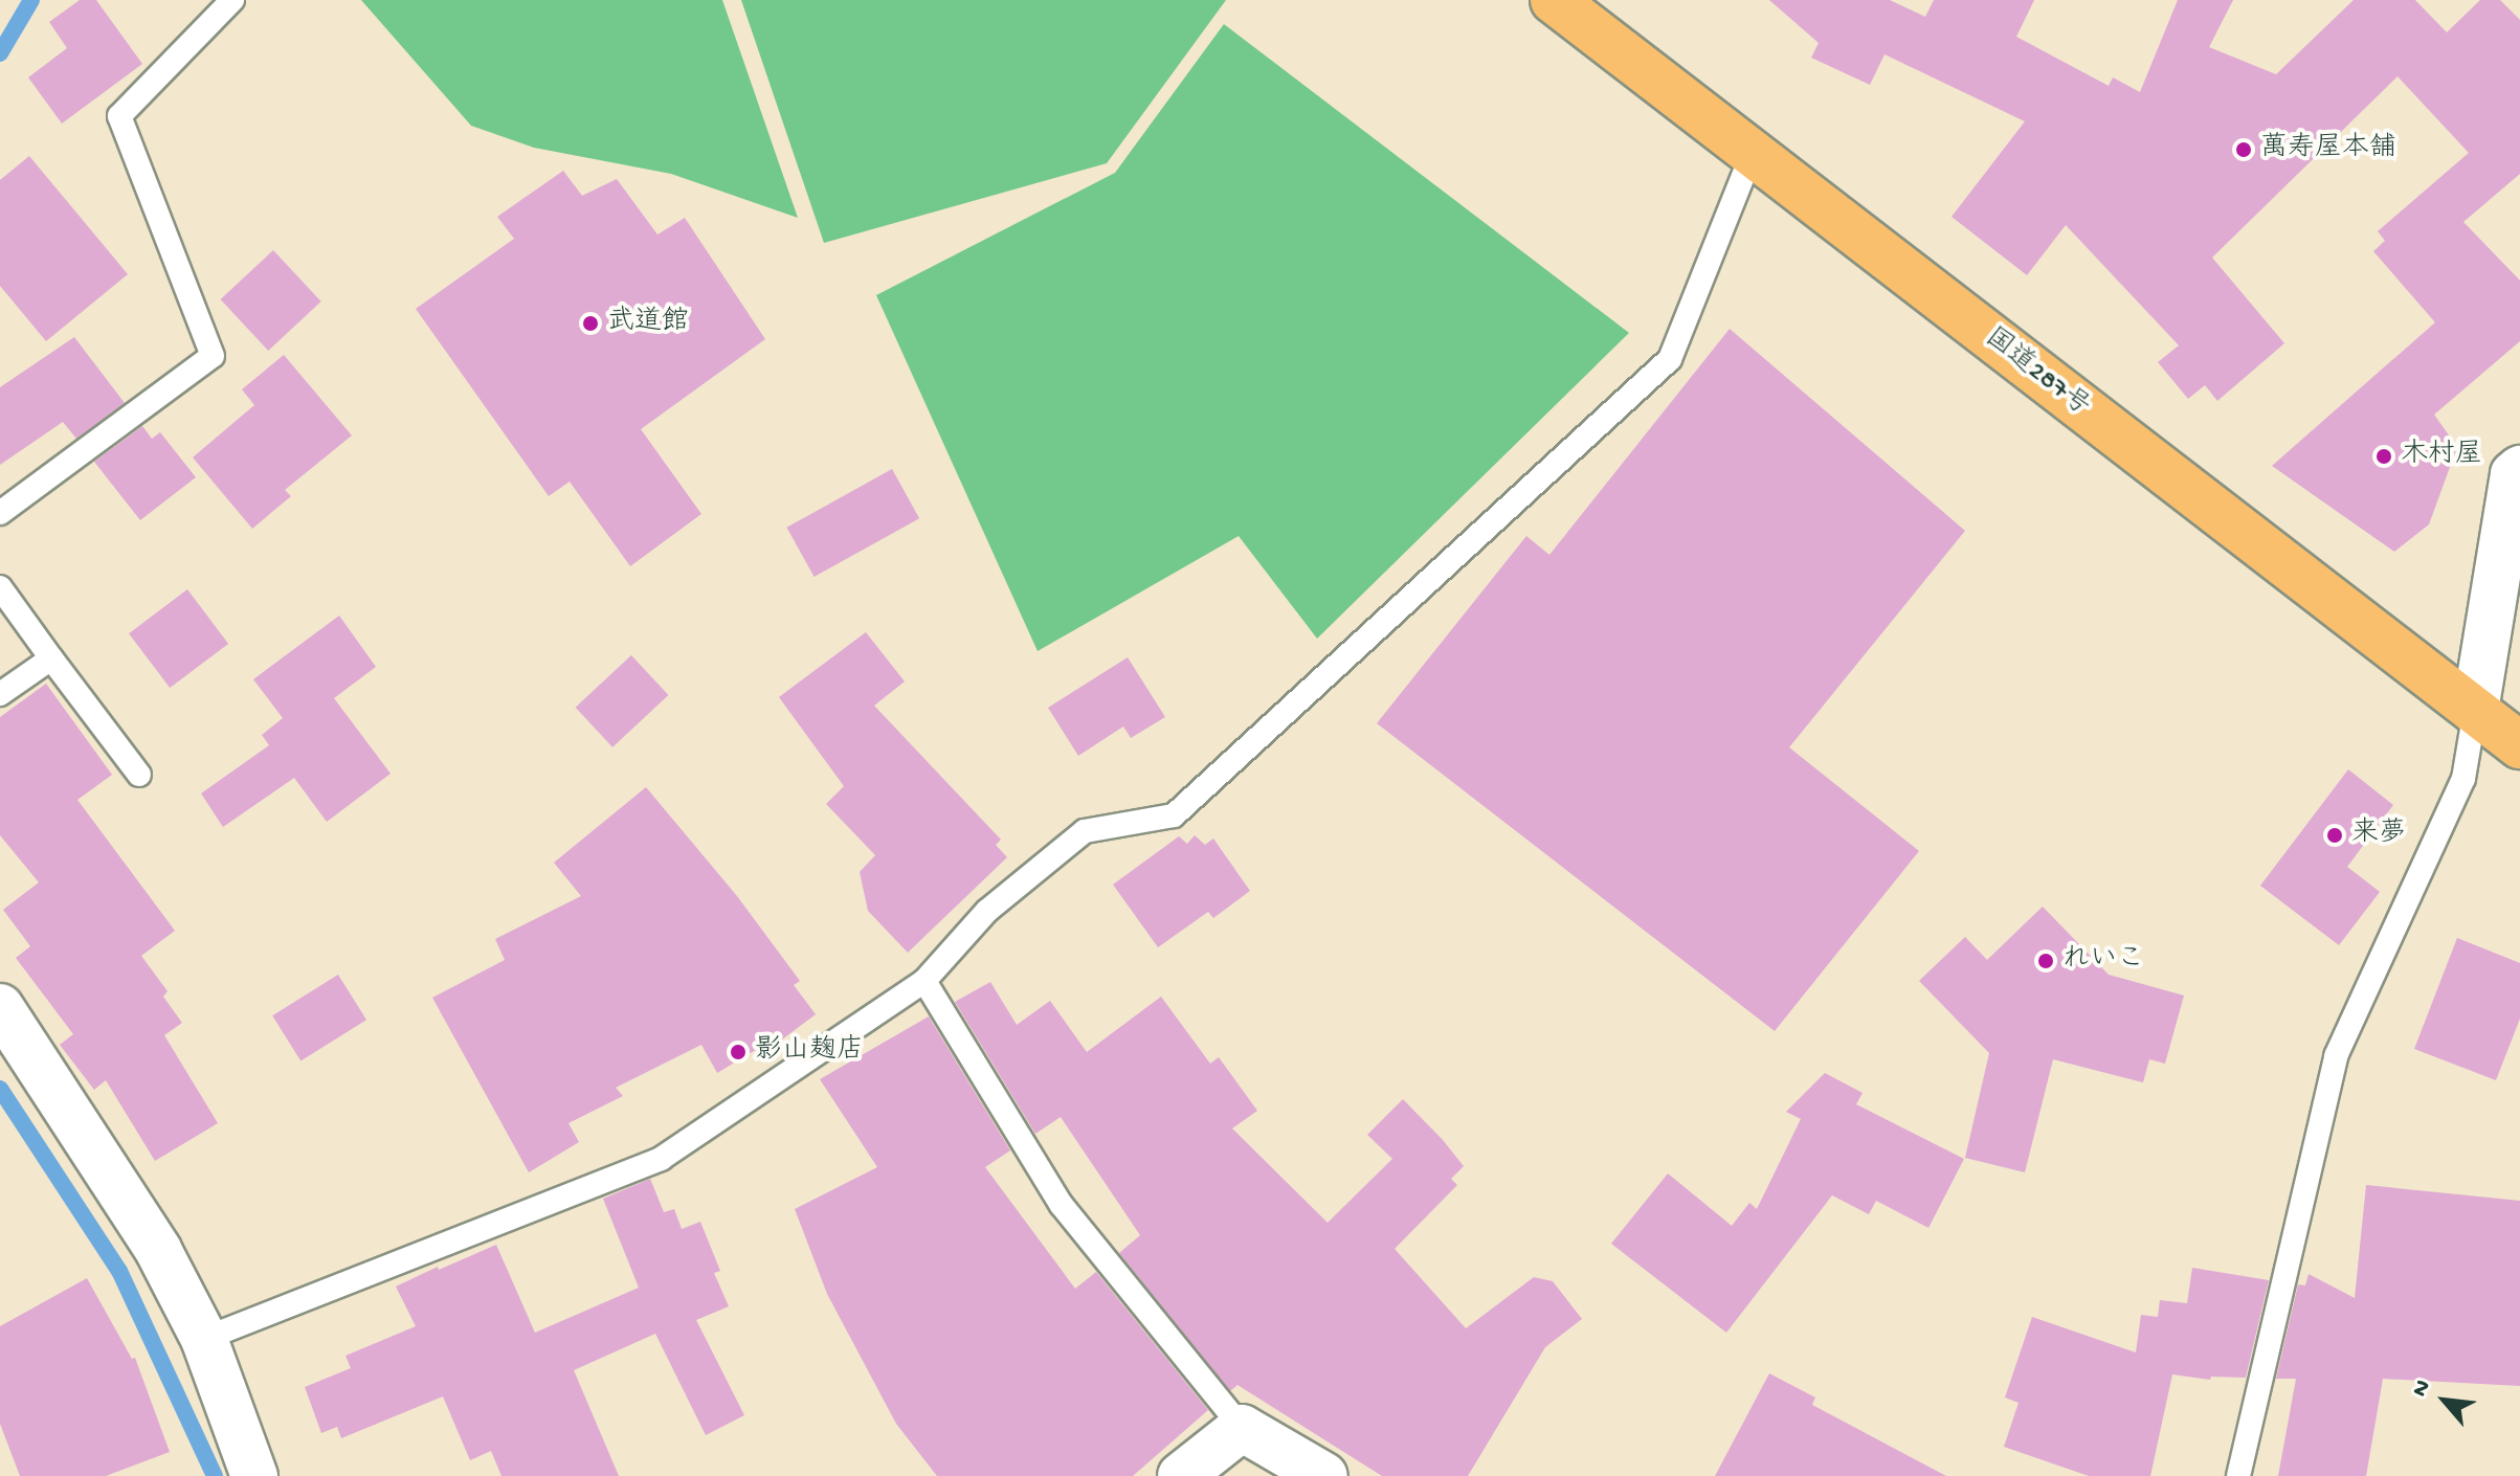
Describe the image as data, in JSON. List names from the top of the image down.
{
  "streets": {
    "highway": ["国道287号"]
  },
  "places": [
    "萬寿屋本舗",
    "武道館",
    "木村屋",
    "来夢",
    "れいこ",
    "影山麹店"
  ],
  "north": "top left"
}
